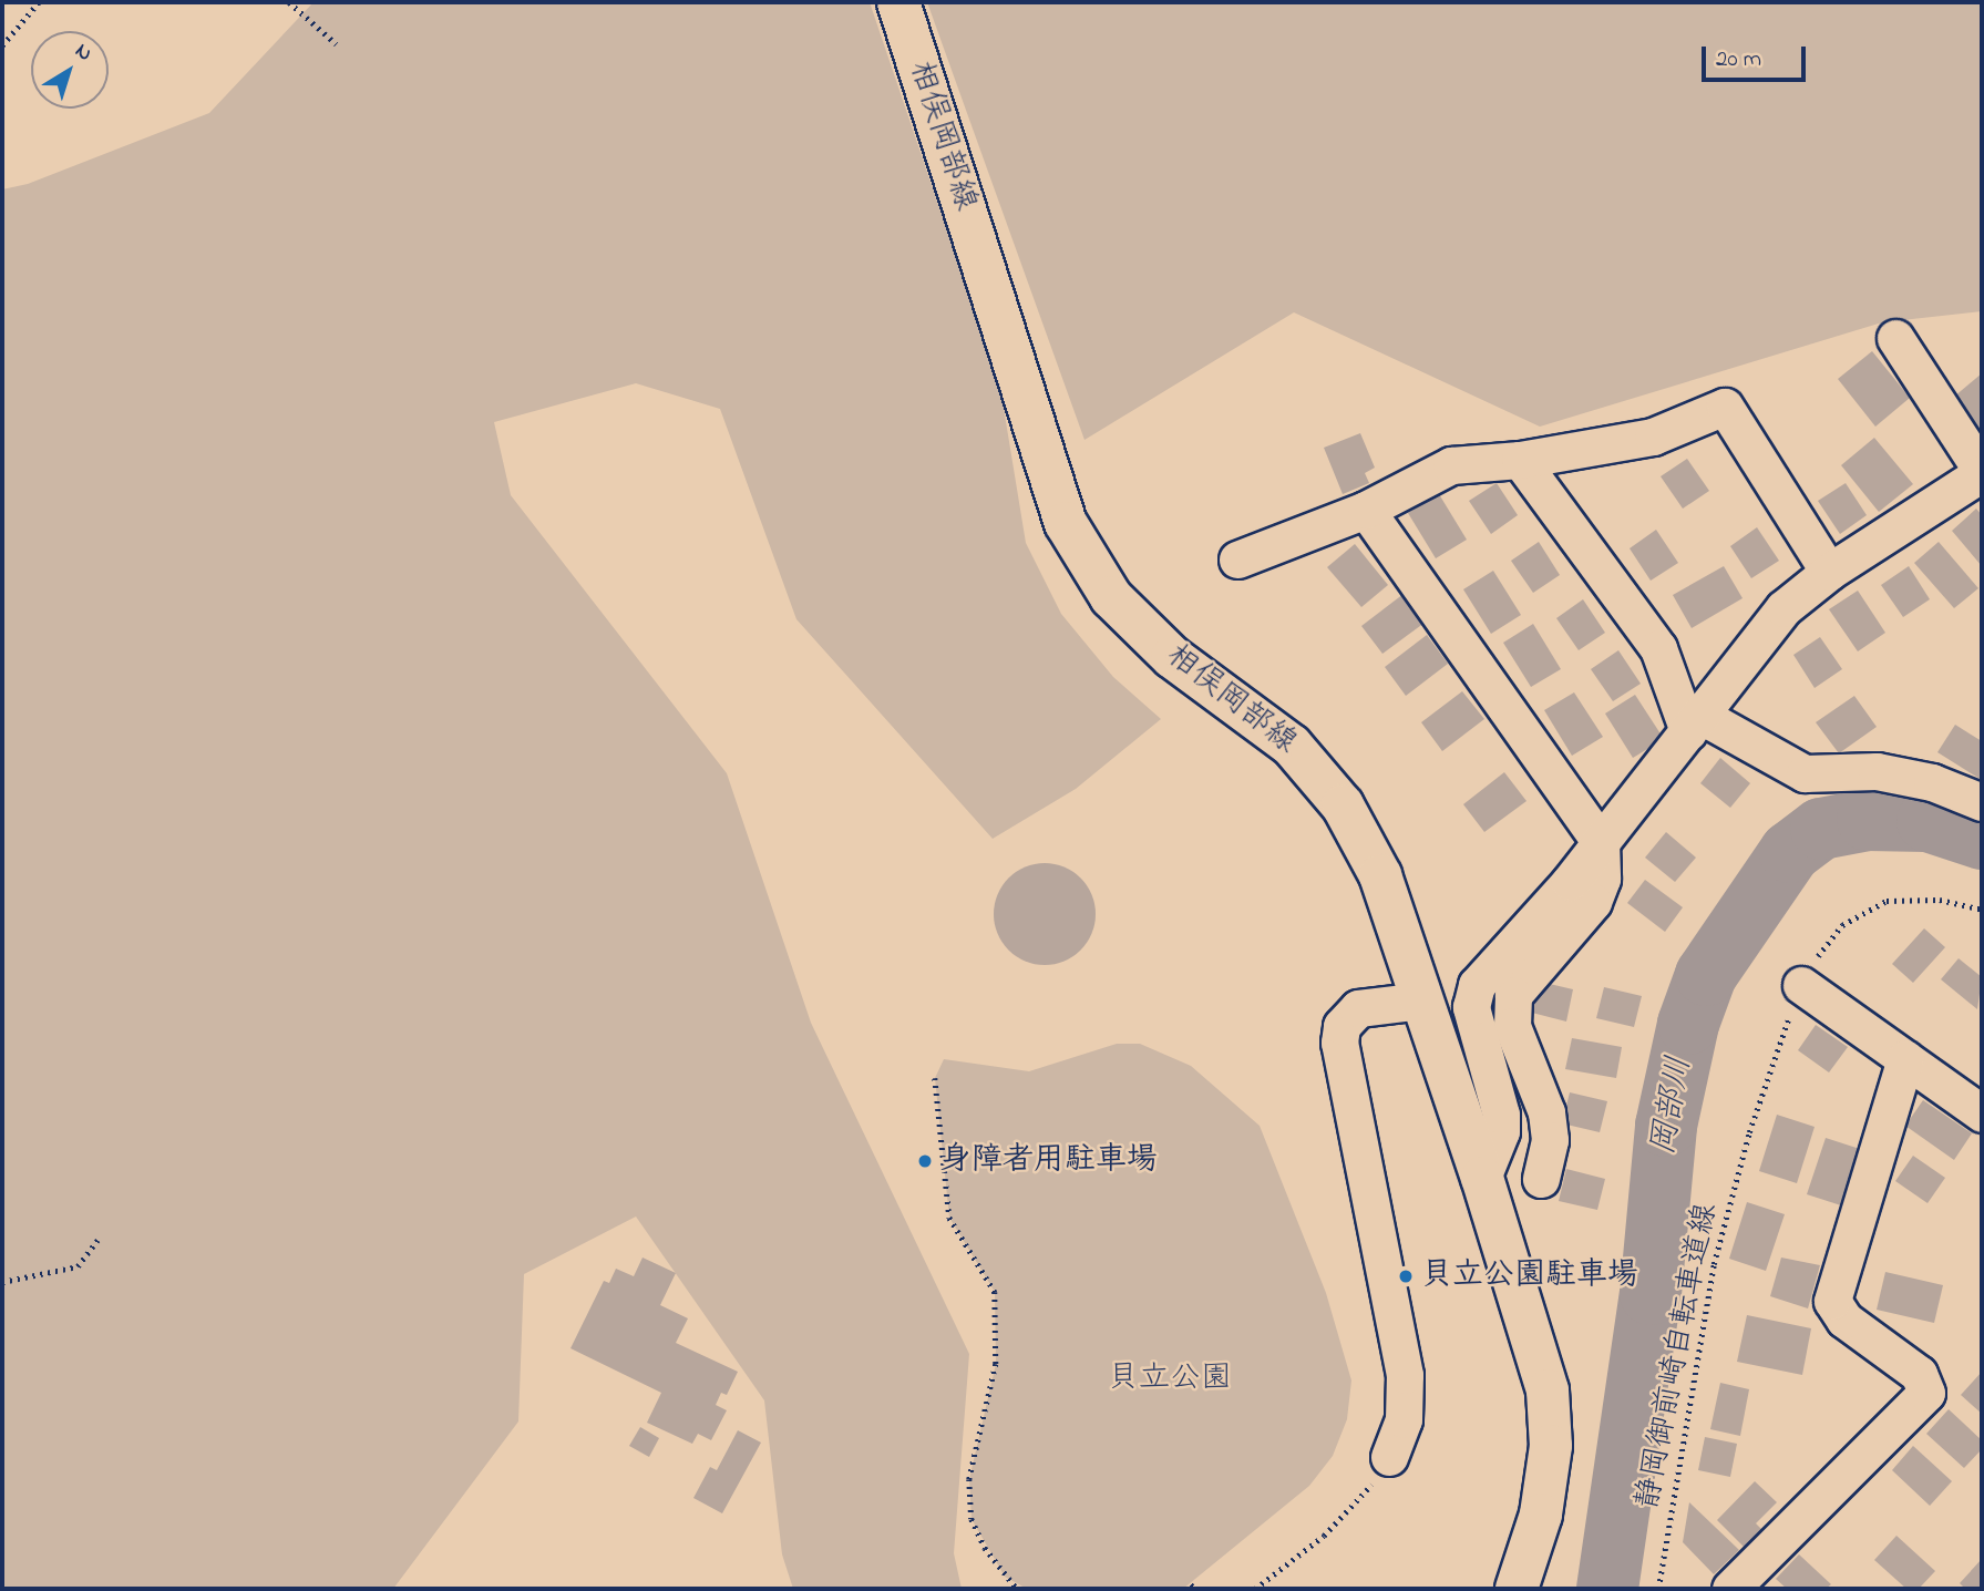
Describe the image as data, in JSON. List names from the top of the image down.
{
  "streets": {
    "main road": ["相俣岡部線"],
    "path": ["静岡御前崎自転車道線"]
  },
  "water": ["岡部川"],
  "parks": ["貝立公園"],
  "places": ["身障者用駐車場", "貝立公園駐車場"],
  "scale_bar": "20 m",
  "north": "top right"
}
